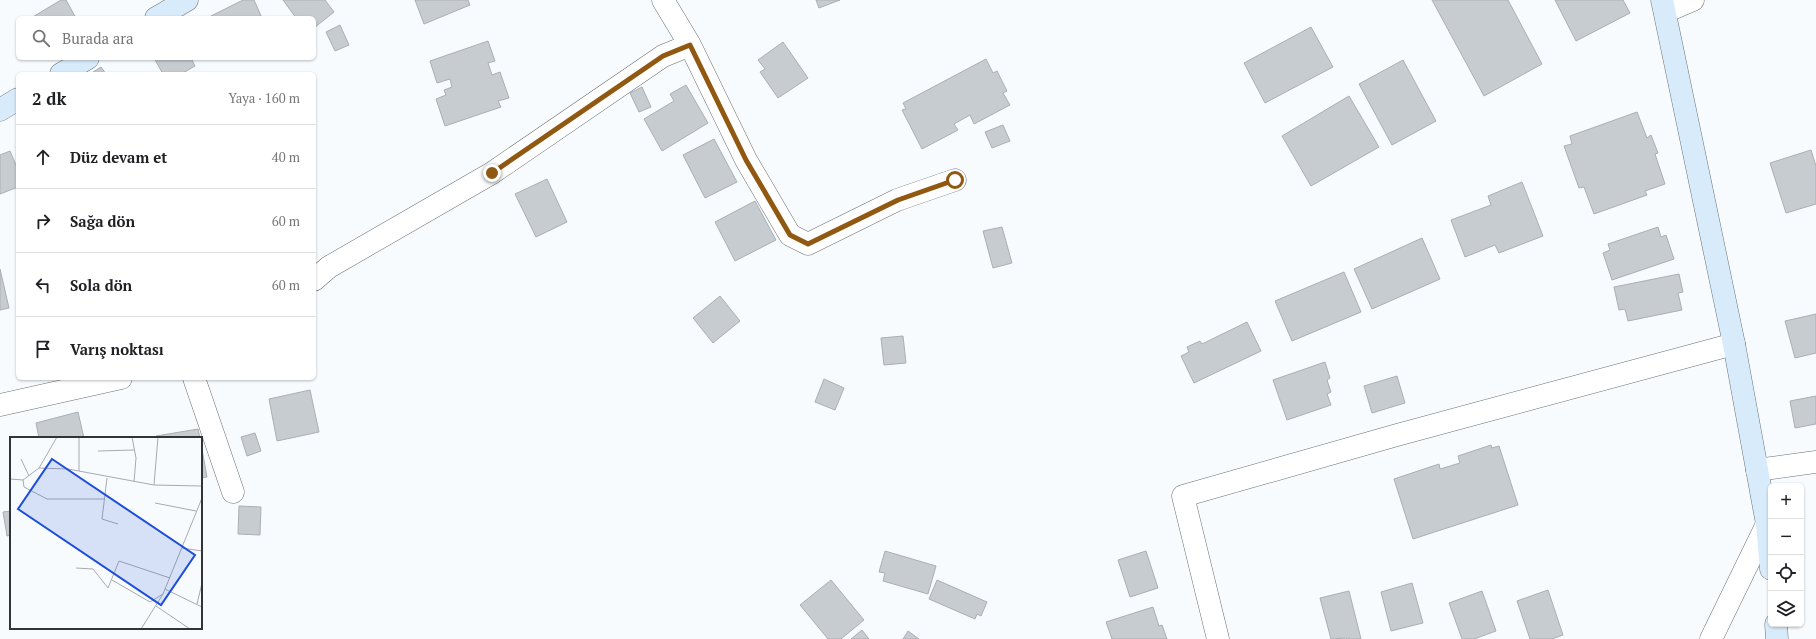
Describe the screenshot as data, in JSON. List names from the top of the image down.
{
  "page": {
    "search": "Burada ara",
    "heading": ["2 dk", "Yaya · 160 m"],
    "list": [
      ["Düz devam et", "40 m"],
      ["Sağa dön", "60 m"],
      ["Sola dön", "60 m"],
      "Varış noktası"
    ],
    "map_buttons": ["+", "−"]
  }
}
